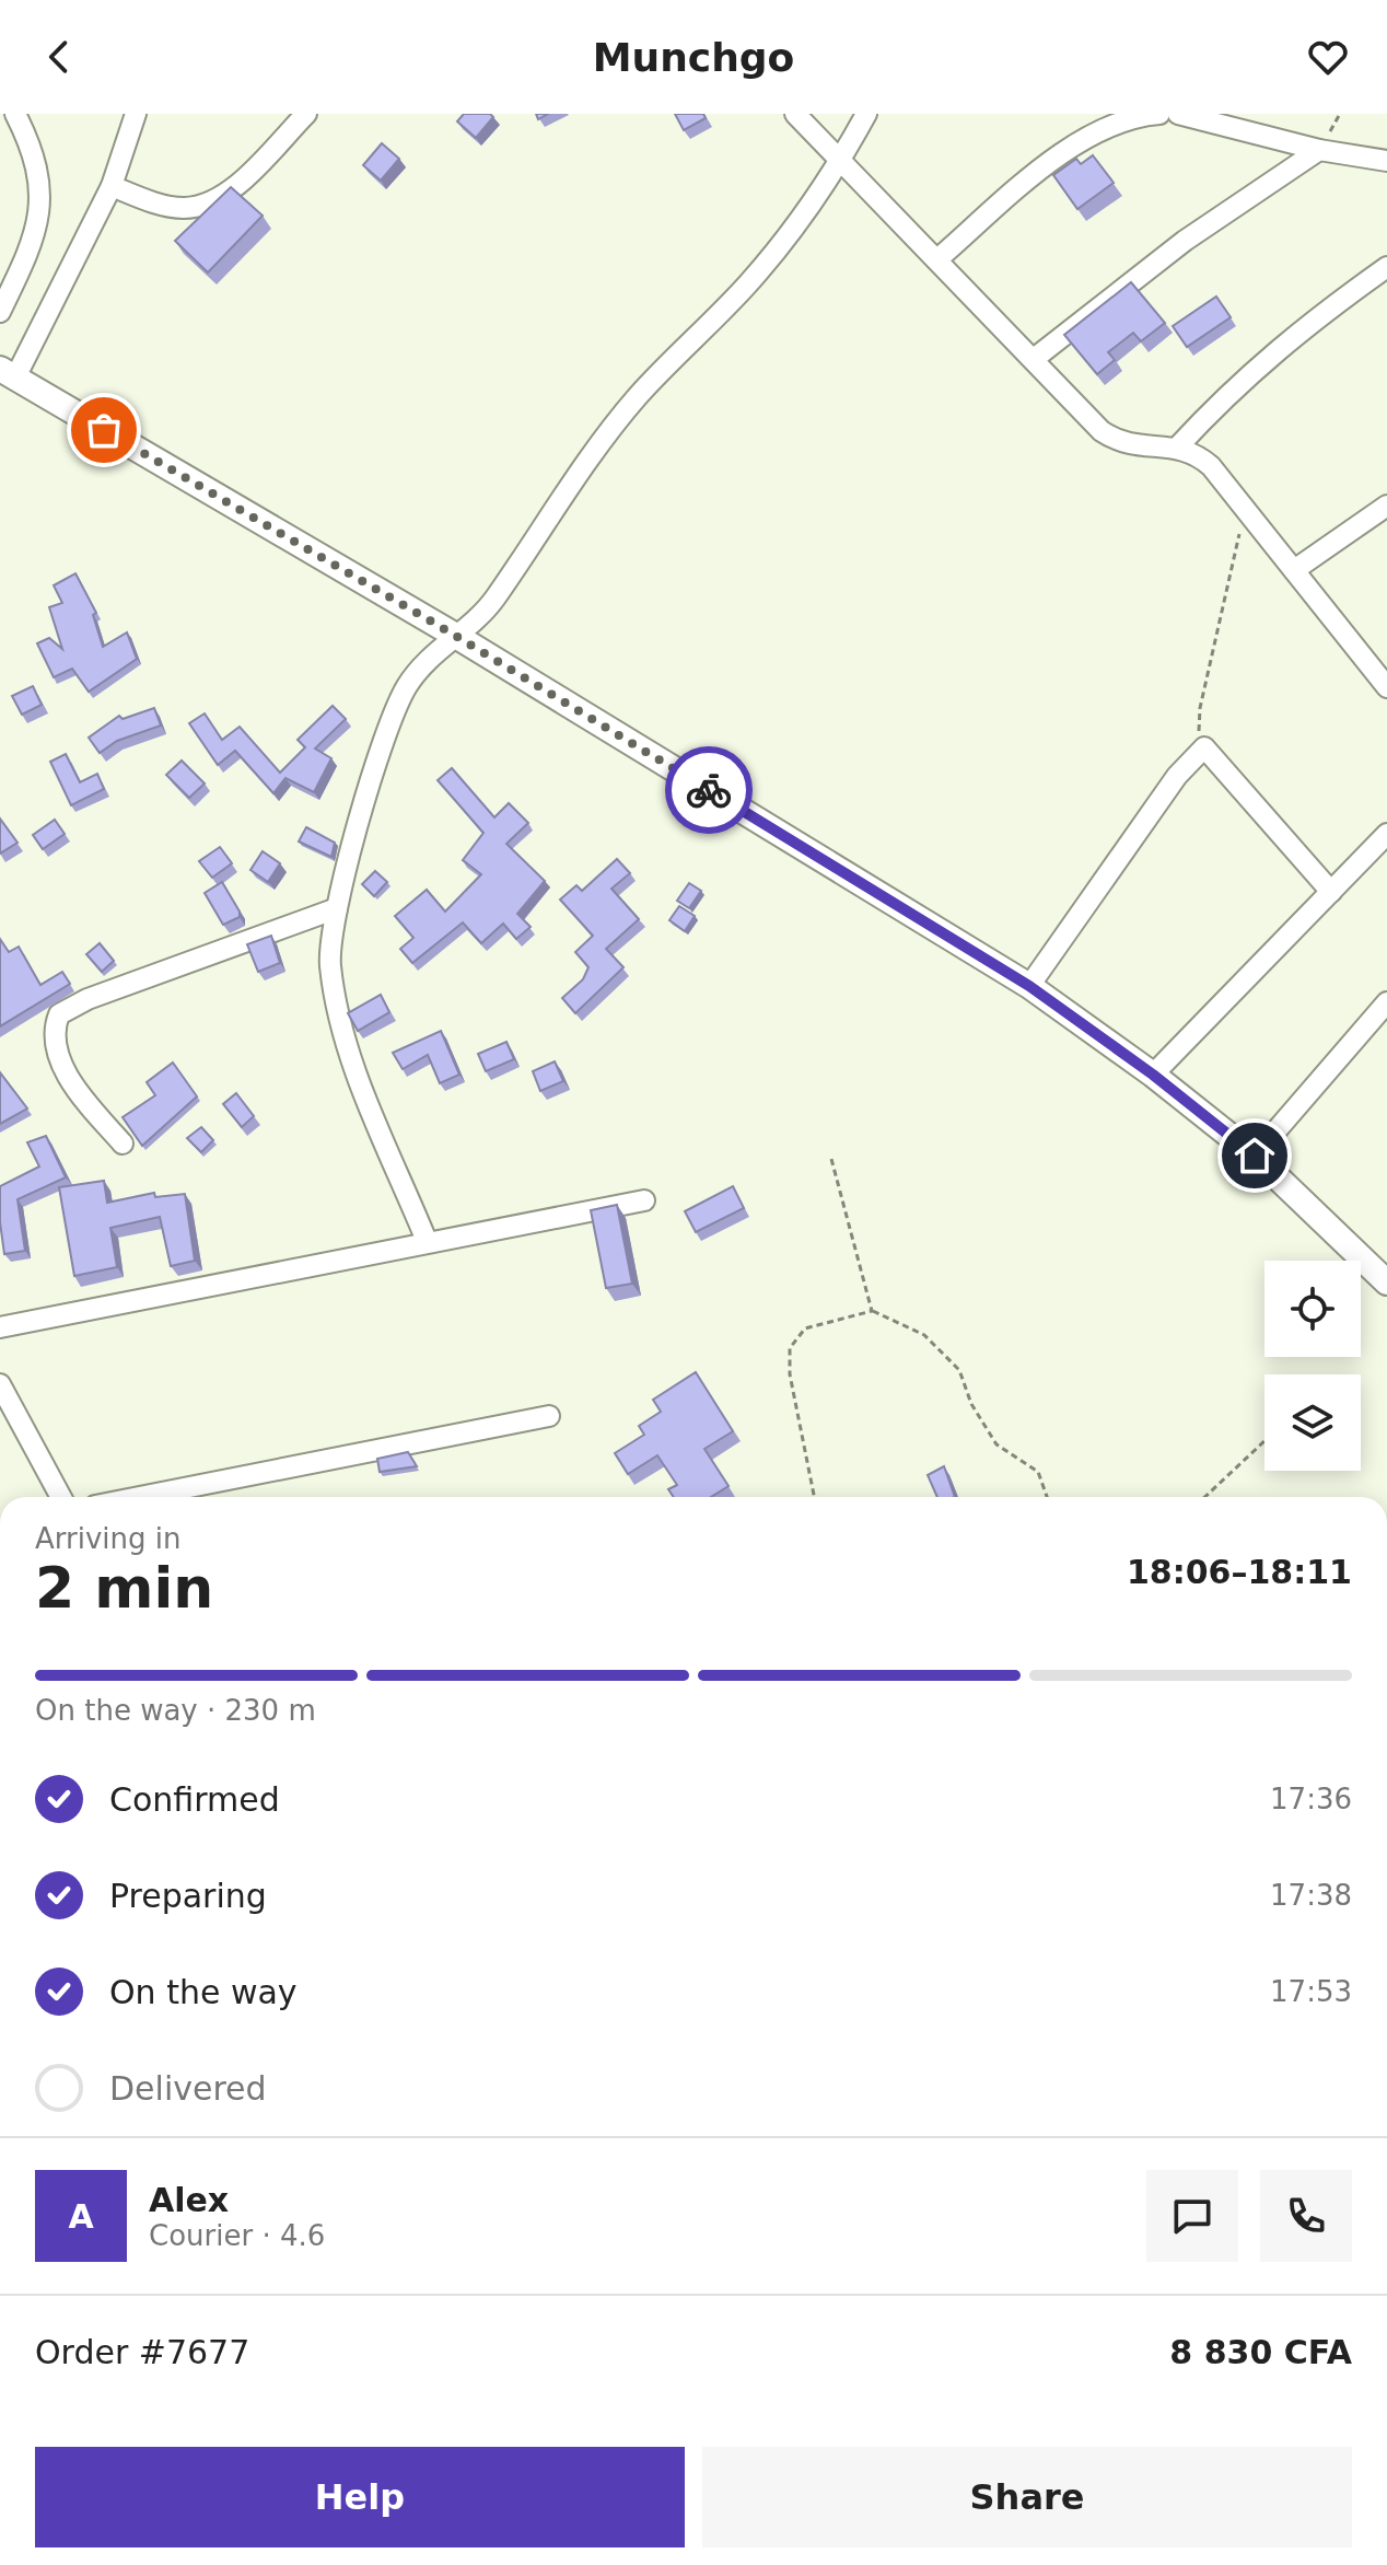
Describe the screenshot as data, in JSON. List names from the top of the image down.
{
  "page": {
    "header": "Munchgo",
    "heading": ["2 min", "Arriving in", "18:06–18:11"],
    "panel": [
      "Alex",
      "Courier · 4.6",
      "Order #7677",
      "8 830 CFA"
    ],
    "bar": "On the way · 230 m",
    "list": [
      ["Confirmed", "17:36"],
      ["Preparing", "17:38"],
      ["On the way", "17:53"],
      "Delivered"
    ],
    "round": "A",
    "buttons": ["Help", "Share"]
  }
}
